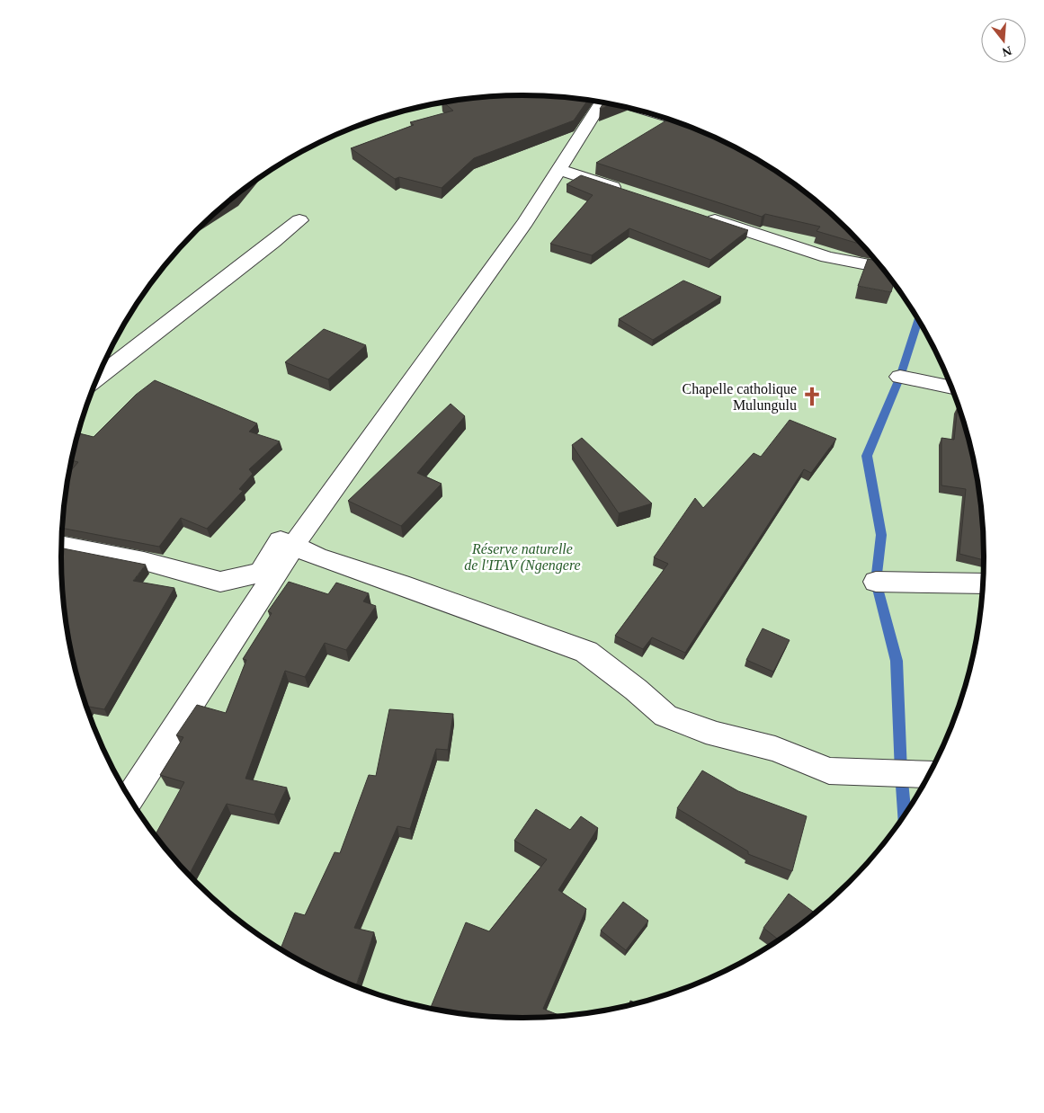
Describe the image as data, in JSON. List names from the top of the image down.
{
  "parks": ["Réserve naturelle de l'ITAV (Ngengere"],
  "places": {
    "church": ["Chapelle catholique Mulungulu"]
  },
  "north": "bottom"
}
